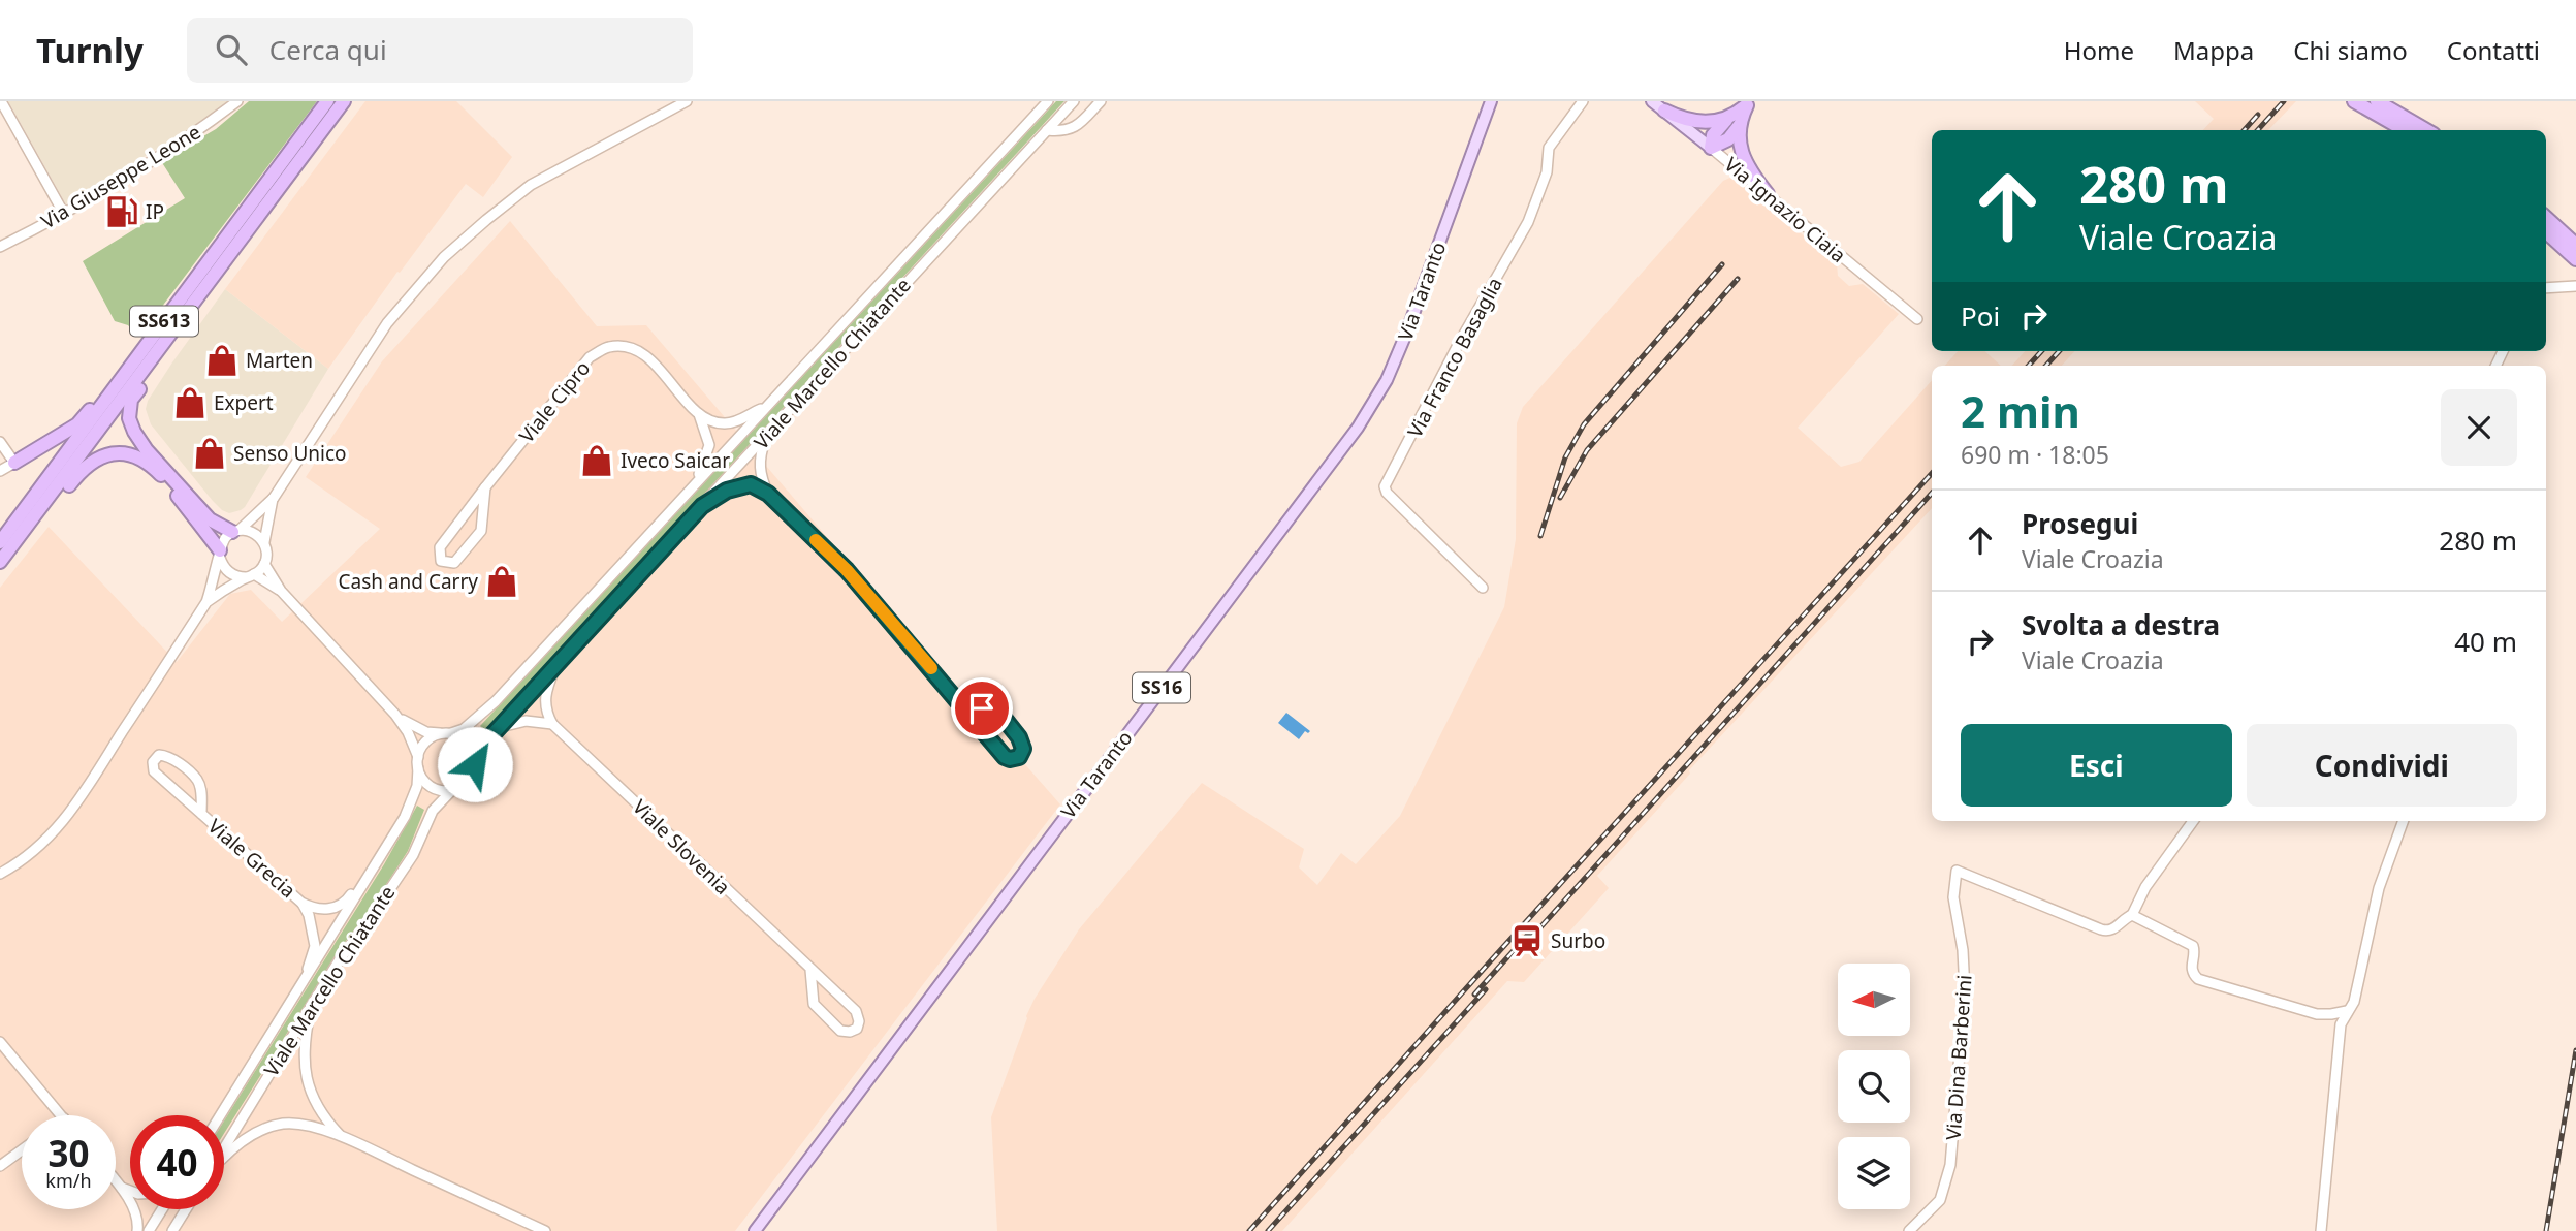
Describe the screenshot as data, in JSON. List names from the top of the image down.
{
  "streets": {
    "highway": ["SS613"],
    "main road": ["Via Ignazio Ciaia", "Via Taranto", "SS16"],
    "street": [
      "Via Giuseppe Leone",
      "Via Franco Basaglia",
      "Viale Marcello Chiatante",
      "Viale Cipro",
      "Viale Slovenia",
      "Viale Grecia",
      "Via Dina Barberini"
    ]
  },
  "crossings": [
    ["Viale Marcello Chiatante", "Viale Cipro"],
    ["Viale Marcello Chiatante", "Viale Grecia"]
  ],
  "places": {
    "fuel station": ["IP"],
    "shop": [
      "Marten",
      "Expert",
      "Senso Unico",
      "Iveco Saicar",
      "Cash and Carry"
    ],
    "station": ["Surbo"]
  },
  "north": "left",
  "page": {
    "header": "Turnly",
    "search": "Cerca qui",
    "nav": [
      "Home",
      "Mappa",
      "Chi siamo",
      "Contatti"
    ],
    "turn": ["280 m", "Viale Croazia"],
    "then": "Poi",
    "heading": ["2 min", "690 m · 18:05"],
    "list": [
      {
        "name": "Prosegui",
        "note": "Viale Croazia",
        "value": "280 m"
      },
      {
        "name": "Svolta a destra",
        "note": "Viale Croazia",
        "value": "40 m"
      }
    ],
    "buttons": ["Esci", "Condividi"],
    "speed": "30 km/h",
    "limit": "40"
  }
}
